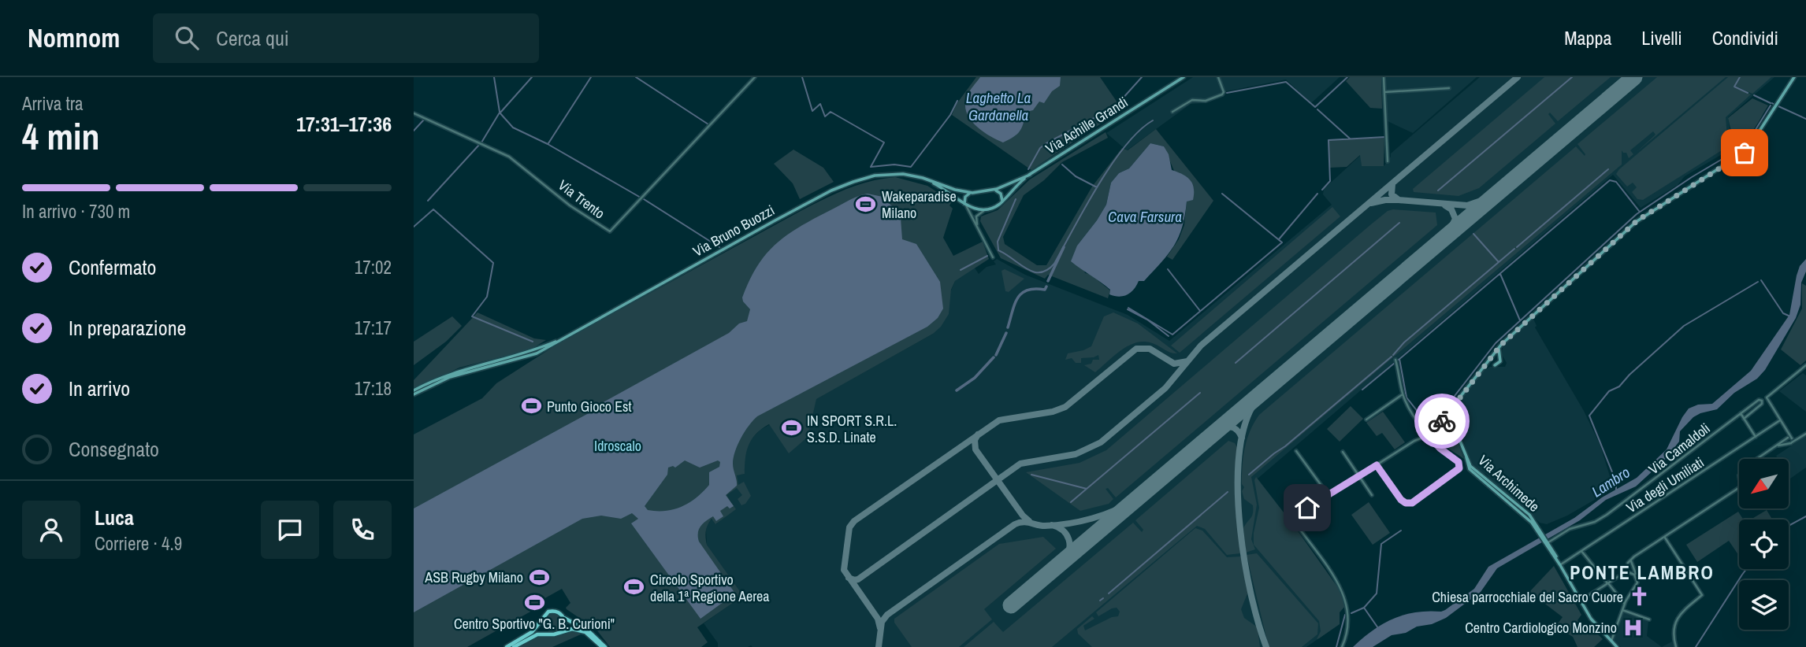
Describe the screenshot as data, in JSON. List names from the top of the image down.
{
  "streets": {
    "main road": ["Via Achille Grandi", "Via Bruno Buozzi", "Via Archimede"],
    "street": ["Via Trento", "Via Camaldoli", "Via degli Umiliati"]
  },
  "crossings": [
    ["Via Achille Grandi", "Via Bruno Buozzi"],
    ["Via Camaldoli", "Via Archimede"],
    ["Via Archimede", "Via degli Umiliati"]
  ],
  "districts": ["PONTE LAMBRO"],
  "water": ["Laghetto La Gardanella", "Cava Farsura", "Lambro"],
  "parks": ["Idroscalo"],
  "places": {
    "sports": [
      "Wakeparadise Milano",
      "Punto Gioco Est",
      "IN SPORT S.R.L. S.S.D. Linate",
      "ASB Rugby Milano",
      "Circolo Sportivo della 1ª Regione Aerea",
      "Centro Sportivo \"G. B. Curioni\""
    ],
    "church": ["Chiesa parrocchiale del Sacro Cuore"],
    "hospital": ["Centro Cardiologico Monzino"]
  },
  "north": "bottom left",
  "page": {
    "header": "Nomnom",
    "search": "Cerca qui",
    "nav": ["Mappa", "Livelli", "Condividi"],
    "heading": ["4 min", "Arriva tra", "17:31–17:36"],
    "panel": ["Luca", "Corriere · 4.9"],
    "bar": "In arrivo · 730 m",
    "list": [
      ["Confermato", "17:02"],
      ["In preparazione", "17:17"],
      ["In arrivo", "17:18"],
      "Consegnato"
    ]
  }
}
